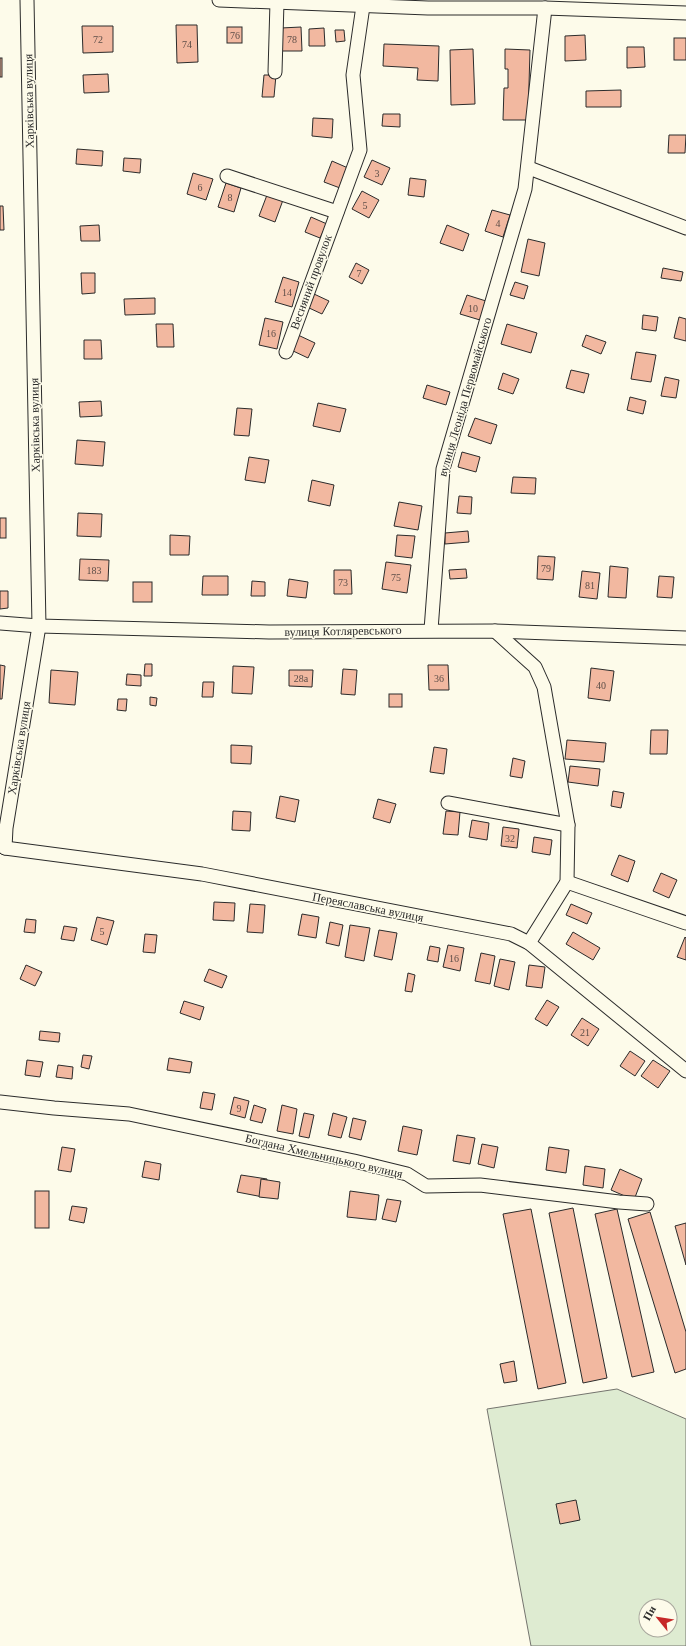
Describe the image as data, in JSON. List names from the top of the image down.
{
  "streets": {
    "street": [
      "Харківська вулиця",
      "Весняний провулок",
      "вулиця Леоніда Первомайського",
      "вулиця Котляревського",
      "Переяславська вулиця",
      "Богдана Хмельницького вулиця"
    ]
  },
  "crossings": [
    ["Харківська вулиця", "вулиця Котляревського"],
    ["Харківська вулиця", "Переяславська вулиця"],
    ["вулиця Леоніда Первомайського", "вулиця Котляревського"]
  ],
  "house_numbers": [
    "76",
    "72",
    "78",
    "74",
    "3",
    "6",
    "8",
    "5",
    "4",
    "7",
    "14",
    "10",
    "16",
    "79",
    "183",
    "75",
    "73",
    "81",
    "28а",
    "36",
    "40",
    "32",
    "5",
    "16",
    "21",
    "9"
  ],
  "north": "top left"
}
